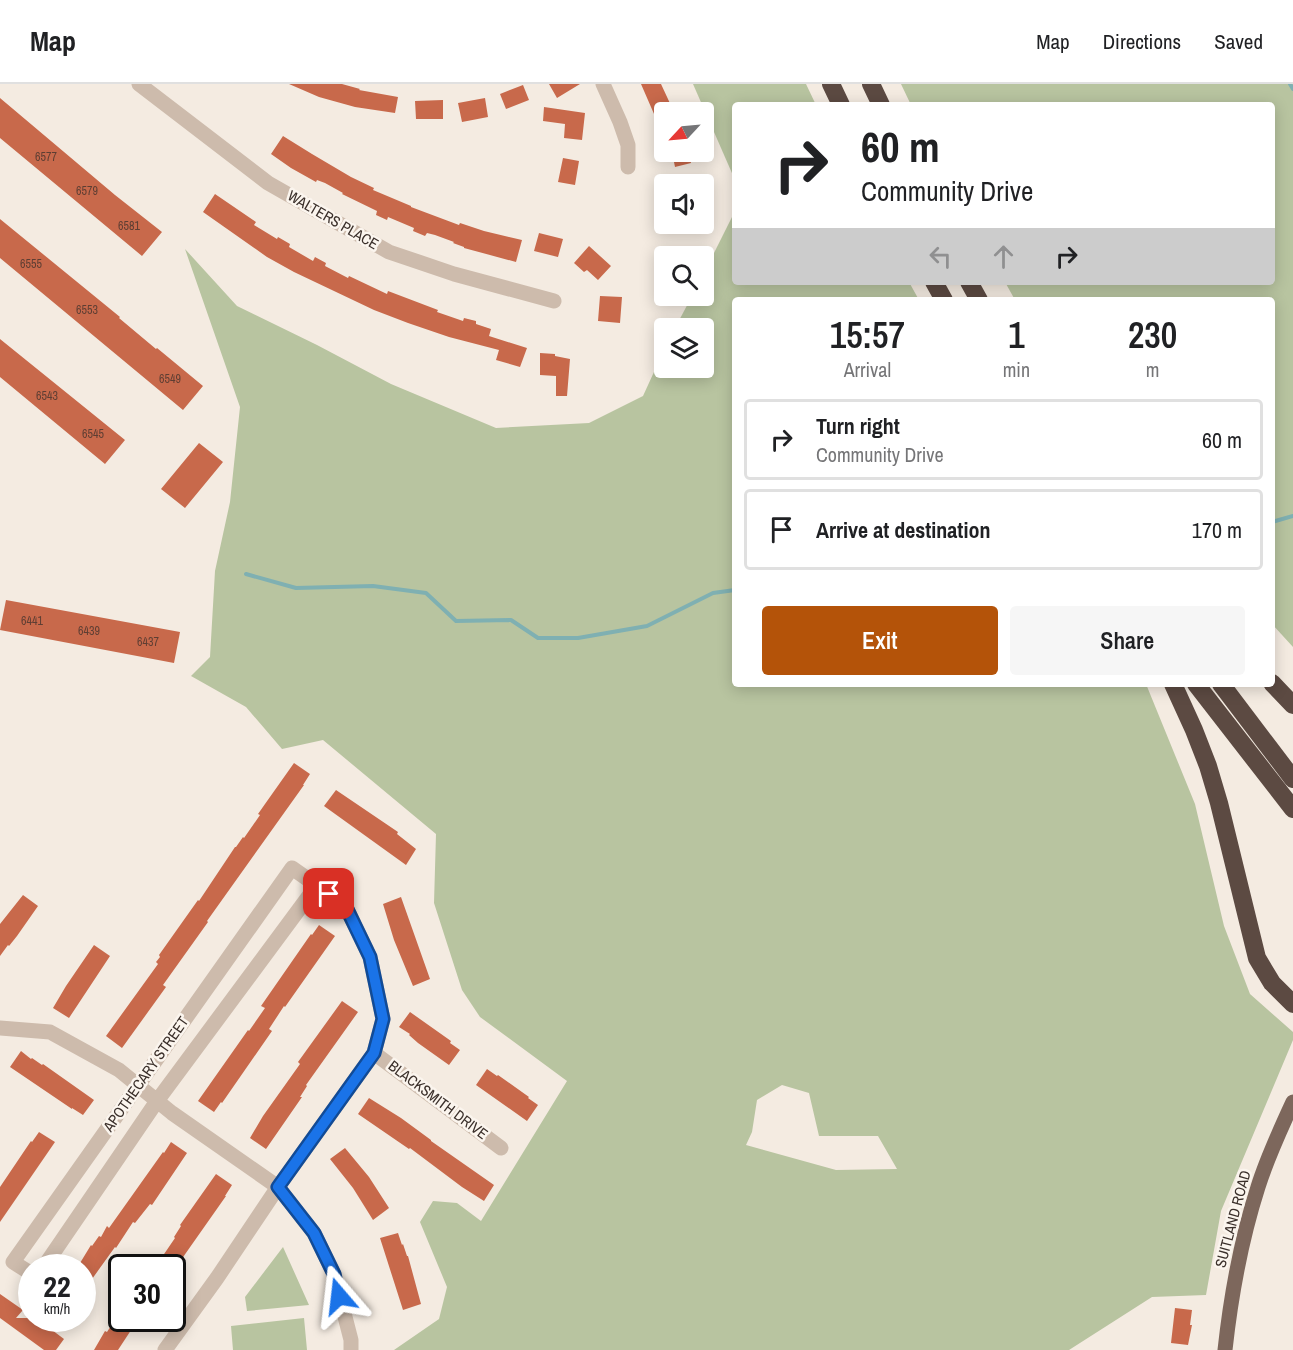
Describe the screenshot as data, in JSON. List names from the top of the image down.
{
  "streets": {
    "main road": ["SUITLAND ROAD"],
    "street": ["WALTERS PLACE", "APOTHECARY STREET", "BLACKSMITH DRIVE"]
  },
  "house_numbers": [
    "6577",
    "6579",
    "6581",
    "6555",
    "6553",
    "6549",
    "6543",
    "6545",
    "6441",
    "6439",
    "6437"
  ],
  "north": "bottom left",
  "page": {
    "header": "Map",
    "nav": ["Map", "Directions", "Saved"],
    "turn": ["60 m", "Community Drive"],
    "eta": [
      "15:57",
      "Arrival",
      "1",
      "min",
      "230",
      "m"
    ],
    "list": [
      {
        "name": "Turn right",
        "note": "Community Drive",
        "value": "60 m"
      },
      {
        "name": "Arrive at destination",
        "value": "170 m"
      }
    ],
    "buttons": ["Exit", "Share"],
    "speed": "22 km/h",
    "limit": "30"
  }
}
